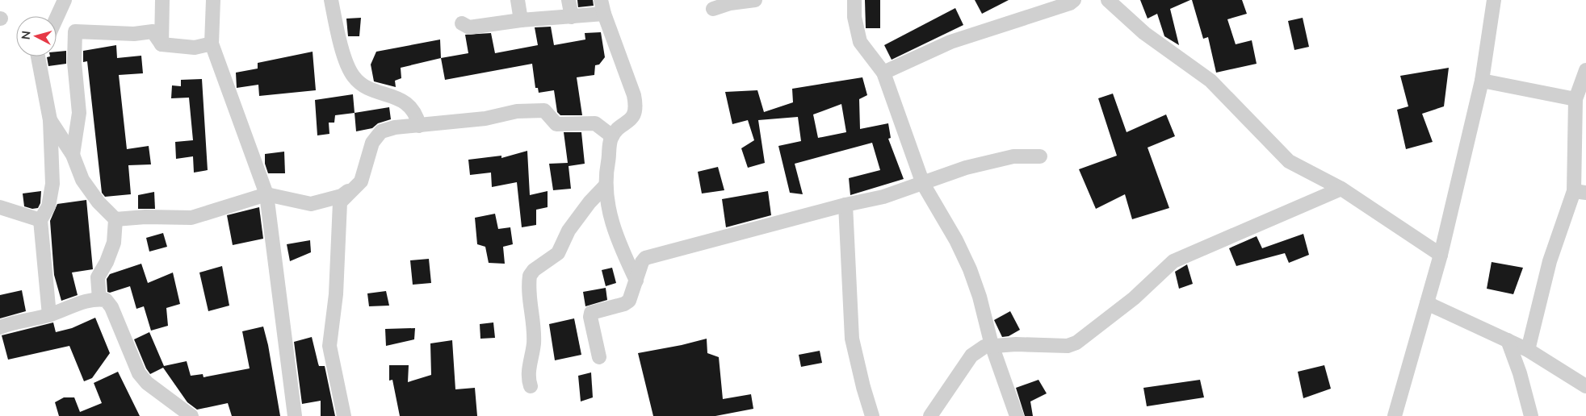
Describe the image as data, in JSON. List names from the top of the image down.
{
  "north": "left"
}
